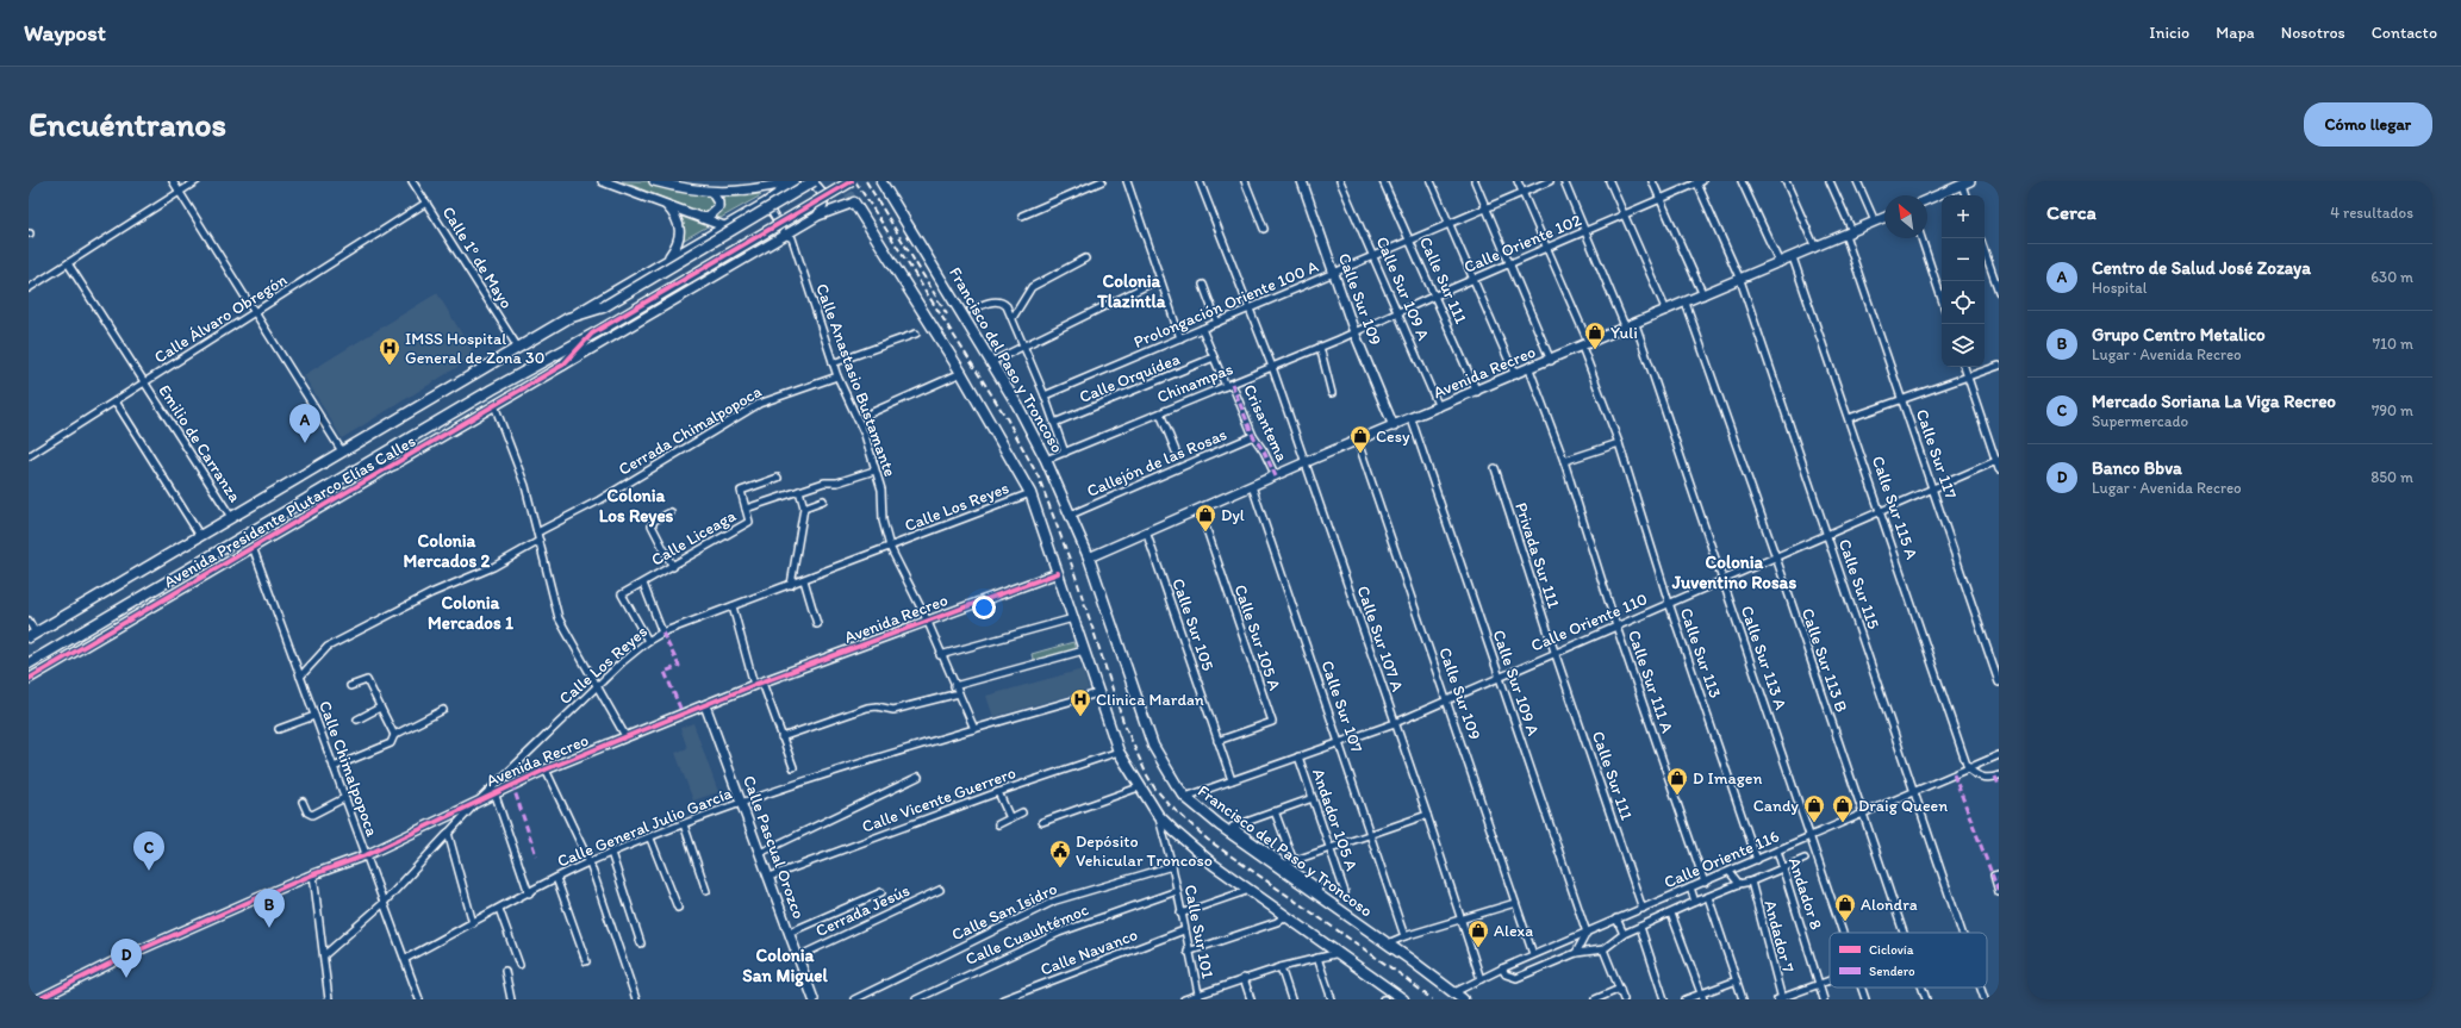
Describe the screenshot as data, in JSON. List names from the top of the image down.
{
  "streets": {
    "main road": ["Francisco del Paso y Troncoso", "Avenida Presidente Plutarco Elías Calles"],
    "street": [
      "Calle Oriente 102",
      "Calle 1º de Mayo",
      "Calle Sur 111",
      "Calle Sur 109 A",
      "Calle Sur 109",
      "Prolongación Oriente 100 A",
      "Calle Álvaro Obregón",
      "Avenida Recreo",
      "Calle Orquídea",
      "Calle Anastasio Bustamante",
      "Chinampas",
      "Crisantema",
      "Cerrada Chimalpopoca",
      "Emilio de Carranza",
      "Calle Sur 117",
      "Callejón de las Rosas",
      "Calle Los Reyes",
      "Calle Sur 115 A",
      "Calle Liceaga",
      "Privada Sur 111",
      "Calle Sur 115",
      "Calle Oriente 110",
      "Calle Sur 105",
      "Calle Sur 105 A",
      "Calle Sur 107 A",
      "Calle Sur 113",
      "Calle Sur 113 A",
      "Calle Sur 113 B",
      "Calle Sur 111 A",
      "Calle Sur 107",
      "Calle Chimalpopoca",
      "Calle Vicente Guerrero",
      "Andador 105 A",
      "Calle General Julio García",
      "Calle Pascual Orozco",
      "Calle Oriente 116",
      "Andador 8",
      "Cerrada Jesús",
      "Calle San Isidro",
      "Calle Sur 101",
      "Calle Cuauhtémoc",
      "Andador 7",
      "Calle Navanco"
    ]
  },
  "crossings": [
    ["Calle Oriente 102", "Calle Sur 111"],
    ["Calle Oriente 102", "Calle Sur 109 A"],
    ["Calle Oriente 102", "Calle Sur 109"],
    ["Calle Oriente 102", "Chinampas"],
    ["Calle Oriente 102", "Calle Sur 115"],
    ["Calle Oriente 102", "Calle Sur 113"],
    ["Calle 1º de Mayo", "Calle Álvaro Obregón"],
    ["Calle 1º de Mayo", "Avenida Presidente Plutarco Elías Calles"],
    ["Calle Sur 111", "Prolongación Oriente 100 A"],
    ["Calle Sur 111", "Avenida Recreo"],
    ["Calle Sur 111", "Privada Sur 111"],
    ["Calle Sur 111", "Calle Oriente 110"],
    ["Calle Sur 111", "Calle Oriente 116"],
    ["Calle Sur 109 A", "Prolongación Oriente 100 A"],
    ["Calle Sur 109 A", "Avenida Recreo"],
    ["Calle Sur 109 A", "Calle Oriente 110"],
    ["Calle Sur 109 A", "Calle Oriente 116"],
    ["Calle Sur 109", "Prolongación Oriente 100 A"],
    ["Calle Sur 109", "Avenida Recreo"],
    ["Calle Sur 109", "Chinampas"],
    ["Calle Sur 109", "Calle Oriente 110"],
    ["Calle Sur 109", "Calle Oriente 116"],
    ["Prolongación Oriente 100 A", "Crisantema"],
    ["Prolongación Oriente 100 A", "Calle Sur 107 A"],
    ["Prolongación Oriente 100 A", "Calle Sur 113"],
    ["Calle Álvaro Obregón", "Emilio de Carranza"],
    ["Francisco del Paso y Troncoso", "Avenida Recreo"],
    ["Francisco del Paso y Troncoso", "Chinampas"],
    ["Francisco del Paso y Troncoso", "Callejón de las Rosas"],
    ["Francisco del Paso y Troncoso", "Calle Oriente 110"],
    ["Francisco del Paso y Troncoso", "Calle Oriente 116"],
    ["Avenida Recreo", "Calle Anastasio Bustamante"],
    ["Avenida Recreo", "Crisantema"],
    ["Avenida Recreo", "Calle Sur 117"],
    ["Avenida Recreo", "Calle Los Reyes"],
    ["Avenida Recreo", "Calle Sur 115 A"],
    ["Avenida Recreo", "Calle Sur 115"],
    ["Avenida Recreo", "Calle Sur 105"],
    ["Avenida Recreo", "Calle Sur 105 A"],
    ["Avenida Recreo", "Calle Sur 107 A"],
    ["Avenida Recreo", "Calle Sur 113"],
    ["Avenida Recreo", "Calle Sur 113 A"],
    ["Avenida Recreo", "Calle Sur 113 B"],
    ["Avenida Recreo", "Calle Sur 111 A"],
    ["Avenida Recreo", "Calle Sur 107"],
    ["Avenida Recreo", "Calle Chimalpopoca"],
    ["Avenida Recreo", "Calle Pascual Orozco"],
    ["Calle Orquídea", "Crisantema"],
    ["Calle Anastasio Bustamante", "Cerrada Chimalpopoca"],
    ["Calle Anastasio Bustamante", "Calle Los Reyes"],
    ["Calle Anastasio Bustamante", "Avenida Presidente Plutarco Elías Calles"],
    ["Calle Anastasio Bustamante", "Calle Liceaga"],
    ["Calle Anastasio Bustamante", "Calle General Julio García"],
    ["Chinampas", "Crisantema"],
    ["Chinampas", "Calle Sur 107 A"],
    ["Crisantema", "Callejón de las Rosas"],
    ["Emilio de Carranza", "Avenida Presidente Plutarco Elías Calles"],
    ["Calle Sur 117", "Calle Oriente 110"],
    ["Calle Los Reyes", "Calle Liceaga"],
    ["Calle Los Reyes", "Calle Chimalpopoca"],
    ["Calle Sur 115 A", "Calle Oriente 110"],
    ["Calle Sur 115 A", "Calle Oriente 116"],
    ["Avenida Presidente Plutarco Elías Calles", "Calle Chimalpopoca"],
    ["Privada Sur 111", "Calle Oriente 110"],
    ["Calle Sur 115", "Calle Oriente 110"],
    ["Calle Sur 115", "Calle Oriente 116"],
    ["Calle Oriente 110", "Calle Sur 105"],
    ["Calle Oriente 110", "Calle Sur 107 A"],
    ["Calle Oriente 110", "Calle Sur 113"],
    ["Calle Oriente 110", "Calle Sur 113 A"],
    ["Calle Oriente 110", "Calle Sur 113 B"],
    ["Calle Oriente 110", "Calle Sur 111 A"],
    ["Calle Oriente 110", "Calle Sur 107"],
    ["Calle Oriente 110", "Andador 105 A"],
    ["Calle Sur 105", "Calle Sur 105 A"],
    ["Calle Sur 107 A", "Calle Oriente 116"],
    ["Calle Sur 113", "Calle Oriente 116"],
    ["Calle Sur 113 A", "Calle Oriente 116"],
    ["Calle Sur 113 B", "Calle Oriente 116"],
    ["Calle Sur 111 A", "Calle Oriente 116"],
    ["Calle Chimalpopoca", "Calle General Julio García"],
    ["Calle Vicente Guerrero", "Calle Pascual Orozco"],
    ["Calle General Julio García", "Calle Pascual Orozco"],
    ["Calle Pascual Orozco", "Cerrada Jesús"],
    ["Calle Oriente 116", "Andador 8"],
    ["Calle San Isidro", "Calle Sur 101"],
    ["Calle Sur 101", "Calle Cuauhtémoc"],
    ["Calle Sur 101", "Calle Navanco"]
  ],
  "districts": [
    "Colonia Tlazintla",
    "Colonia Los Reyes",
    "Colonia Mercados 2",
    "Colonia Juventino Rosas",
    "Colonia Mercados 1",
    "Colonia San Miguel"
  ],
  "places": {
    "shop": [
      "Yuli",
      "Cesy",
      "Dyl",
      "D Imagen",
      "Candy",
      "Draig Queen",
      "Alondra",
      "Alexa"
    ],
    "hospital": ["IMSS Hospital General de Zona 30", "Clinica Mardan"],
    "public building": ["Depósito Vehicular Troncoso"]
  },
  "legend": ["Ciclovía", "Sendero"],
  "north": "top left",
  "page": {
    "header": "Waypost",
    "nav": [
      "Inicio",
      "Mapa",
      "Nosotros",
      "Contacto"
    ],
    "buttons": "Cómo llegar",
    "title": "Encuéntranos",
    "heading": ["Cerca", "4 resultados"],
    "map_buttons": ["+", "−"],
    "list": [
      {
        "mark": "A",
        "name": "Centro de Salud José Zozaya",
        "note": "Hospital",
        "value": "630 m"
      },
      {
        "mark": "B",
        "name": "Grupo Centro Metalico",
        "note": "Lugar · Avenida Recreo",
        "value": "710 m"
      },
      {
        "mark": "C",
        "name": "Mercado Soriana La Viga Recreo",
        "note": "Supermercado",
        "value": "790 m"
      },
      {
        "mark": "D",
        "name": "Banco Bbva",
        "note": "Lugar · Avenida Recreo",
        "value": "850 m"
      }
    ],
    "pins": [
      "A",
      "C",
      "B",
      "D"
    ]
  }
}
